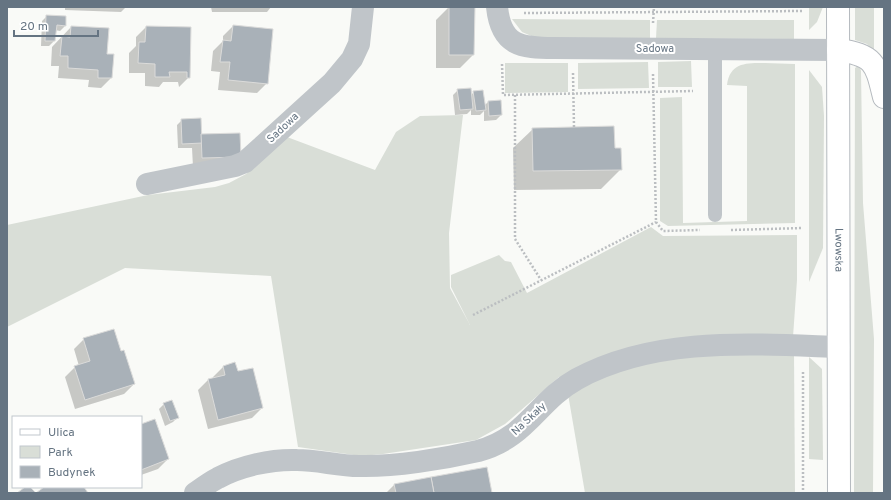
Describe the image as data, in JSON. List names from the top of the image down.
{
  "streets": {
    "main road": ["Lwowska"],
    "street": ["Sadowa", "Na Skały"]
  },
  "crossings": [
    ["Sadowa", "Lwowska"],
    ["Lwowska", "Na Skały"]
  ],
  "legend": ["Ulica", "Park", "Budynek"],
  "scale_bar": "20 m"
}
